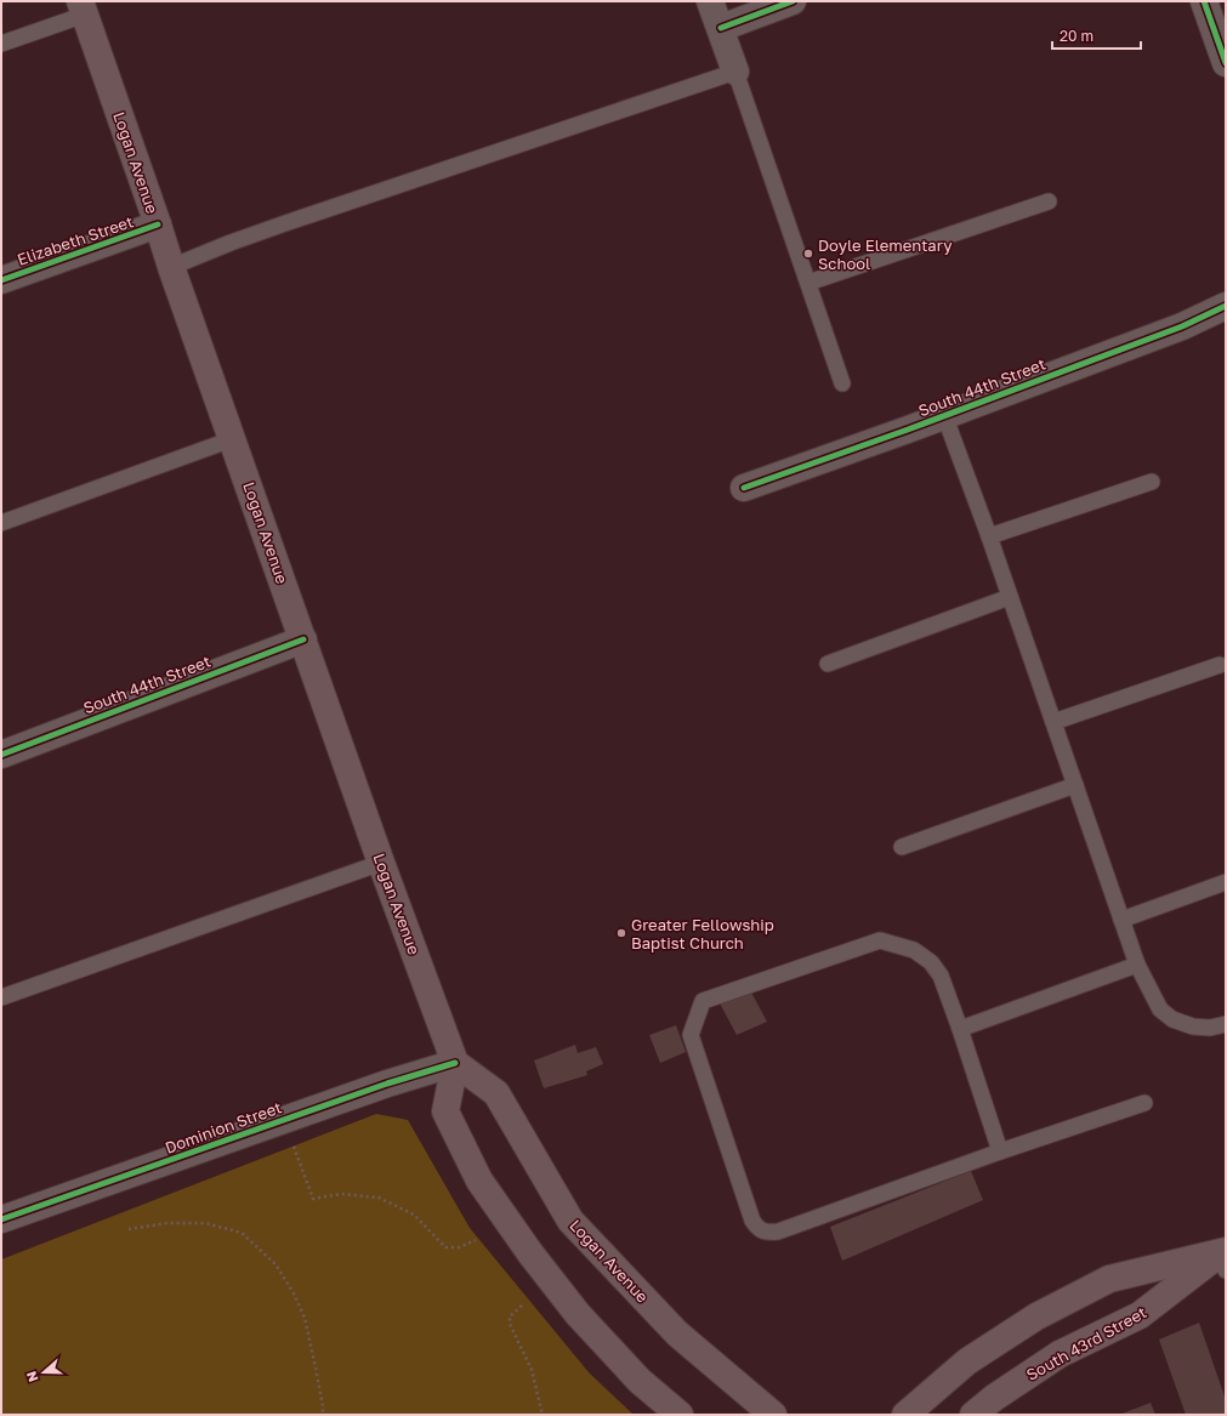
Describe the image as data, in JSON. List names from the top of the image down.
{
  "streets": {
    "main road": ["Logan Avenue", "South 43rd Street"],
    "street": ["Elizabeth Street", "South 44th Street", "Dominion Street"]
  },
  "crossings": [
    ["Logan Avenue", "Elizabeth Street"],
    ["Logan Avenue", "South 44th Street"],
    ["Logan Avenue", "Dominion Street"]
  ],
  "places": ["Doyle Elementary School", "Greater Fellowship Baptist Church"],
  "scale_bar": "20 m",
  "north": "left"
}
